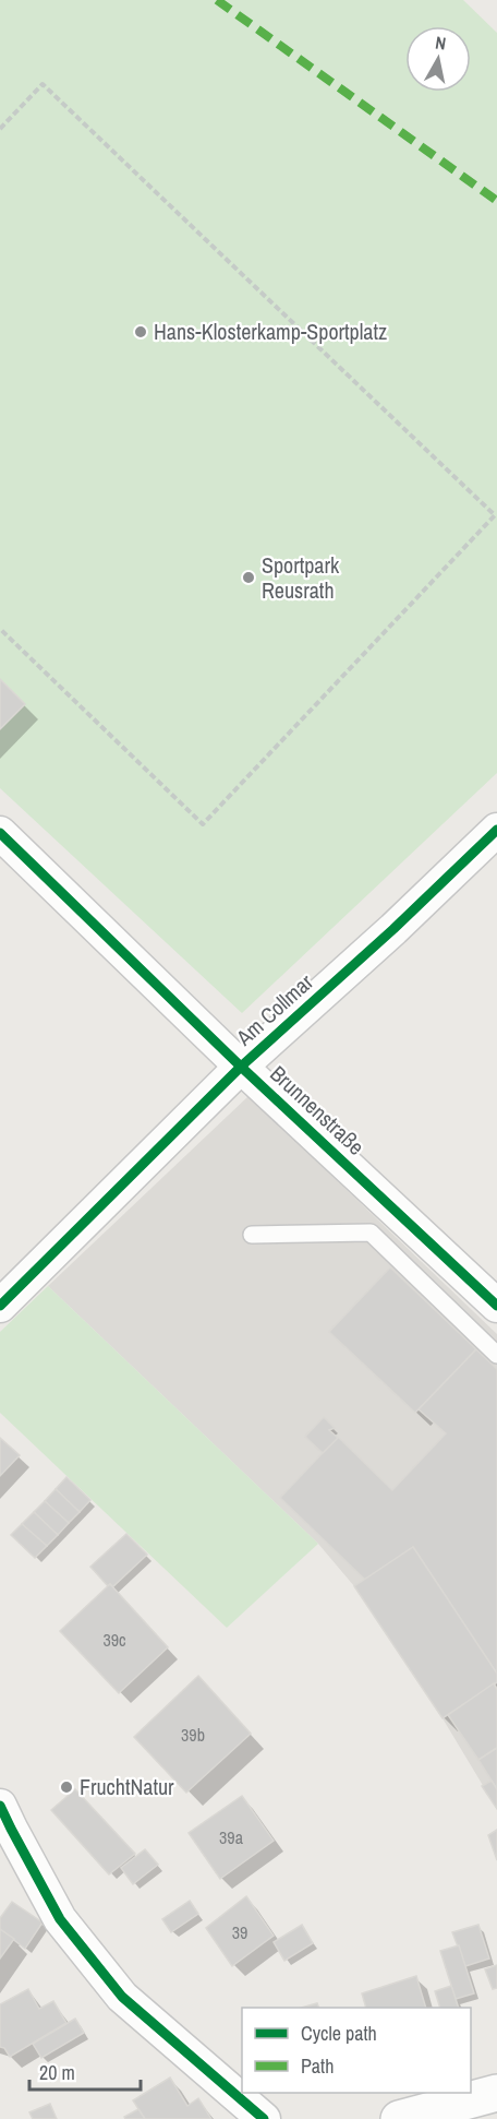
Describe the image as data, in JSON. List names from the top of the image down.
{
  "streets": {
    "street": ["Am Collmar", "Brunnenstraße"]
  },
  "crossings": [
    ["Am Collmar", "Brunnenstraße"]
  ],
  "places": ["Hans-Klosterkamp-Sportplatz", "Sportpark Reusrath", "FruchtNatur"],
  "house_numbers": [
    "39c",
    "39b",
    "39a",
    "39"
  ],
  "legend": ["Cycle path", "Path"],
  "scale_bar": "20 m",
  "north": "top"
}
